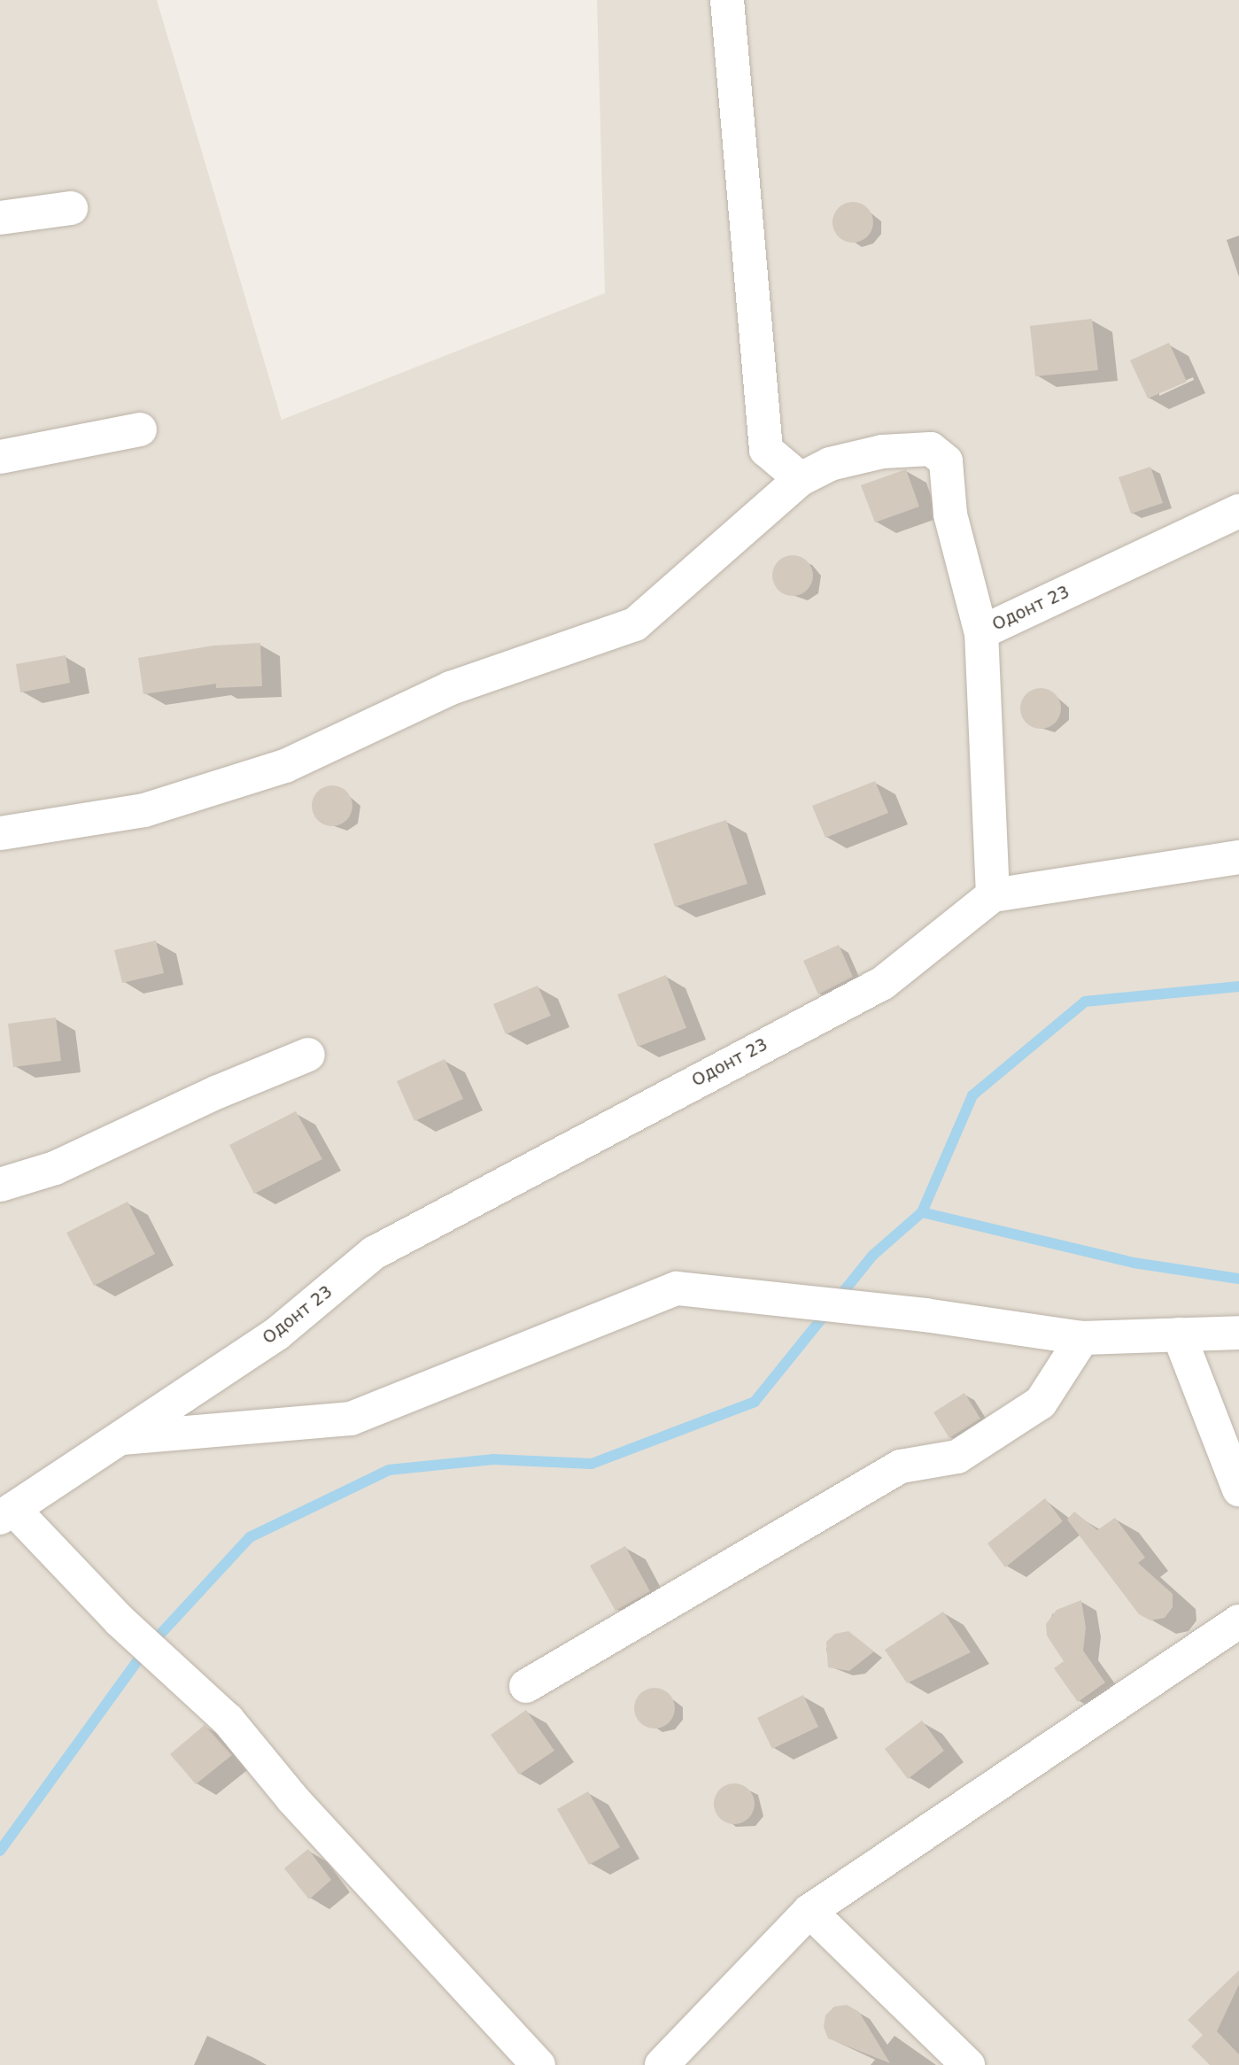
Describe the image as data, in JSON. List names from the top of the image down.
{
  "streets": {
    "street": ["Одонт 23"]
  }
}
